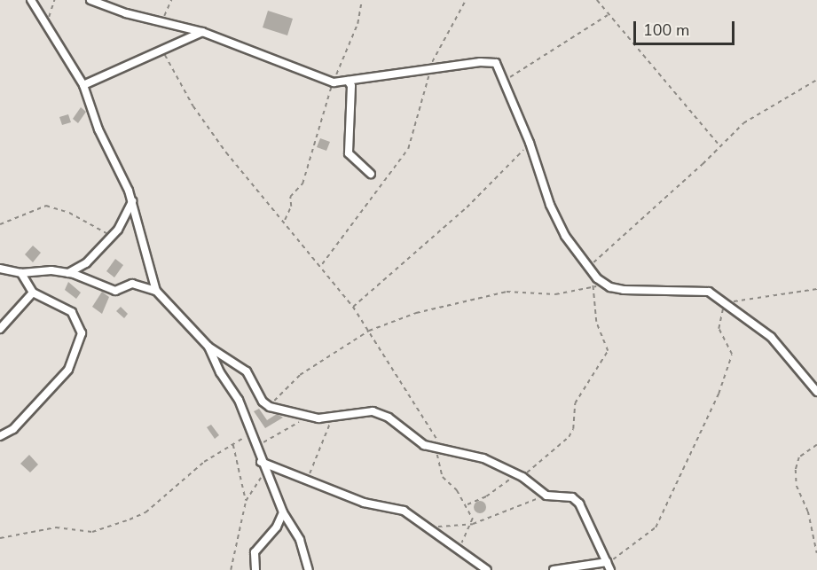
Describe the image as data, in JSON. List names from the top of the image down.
{
  "scale_bar": "100 m"
}
